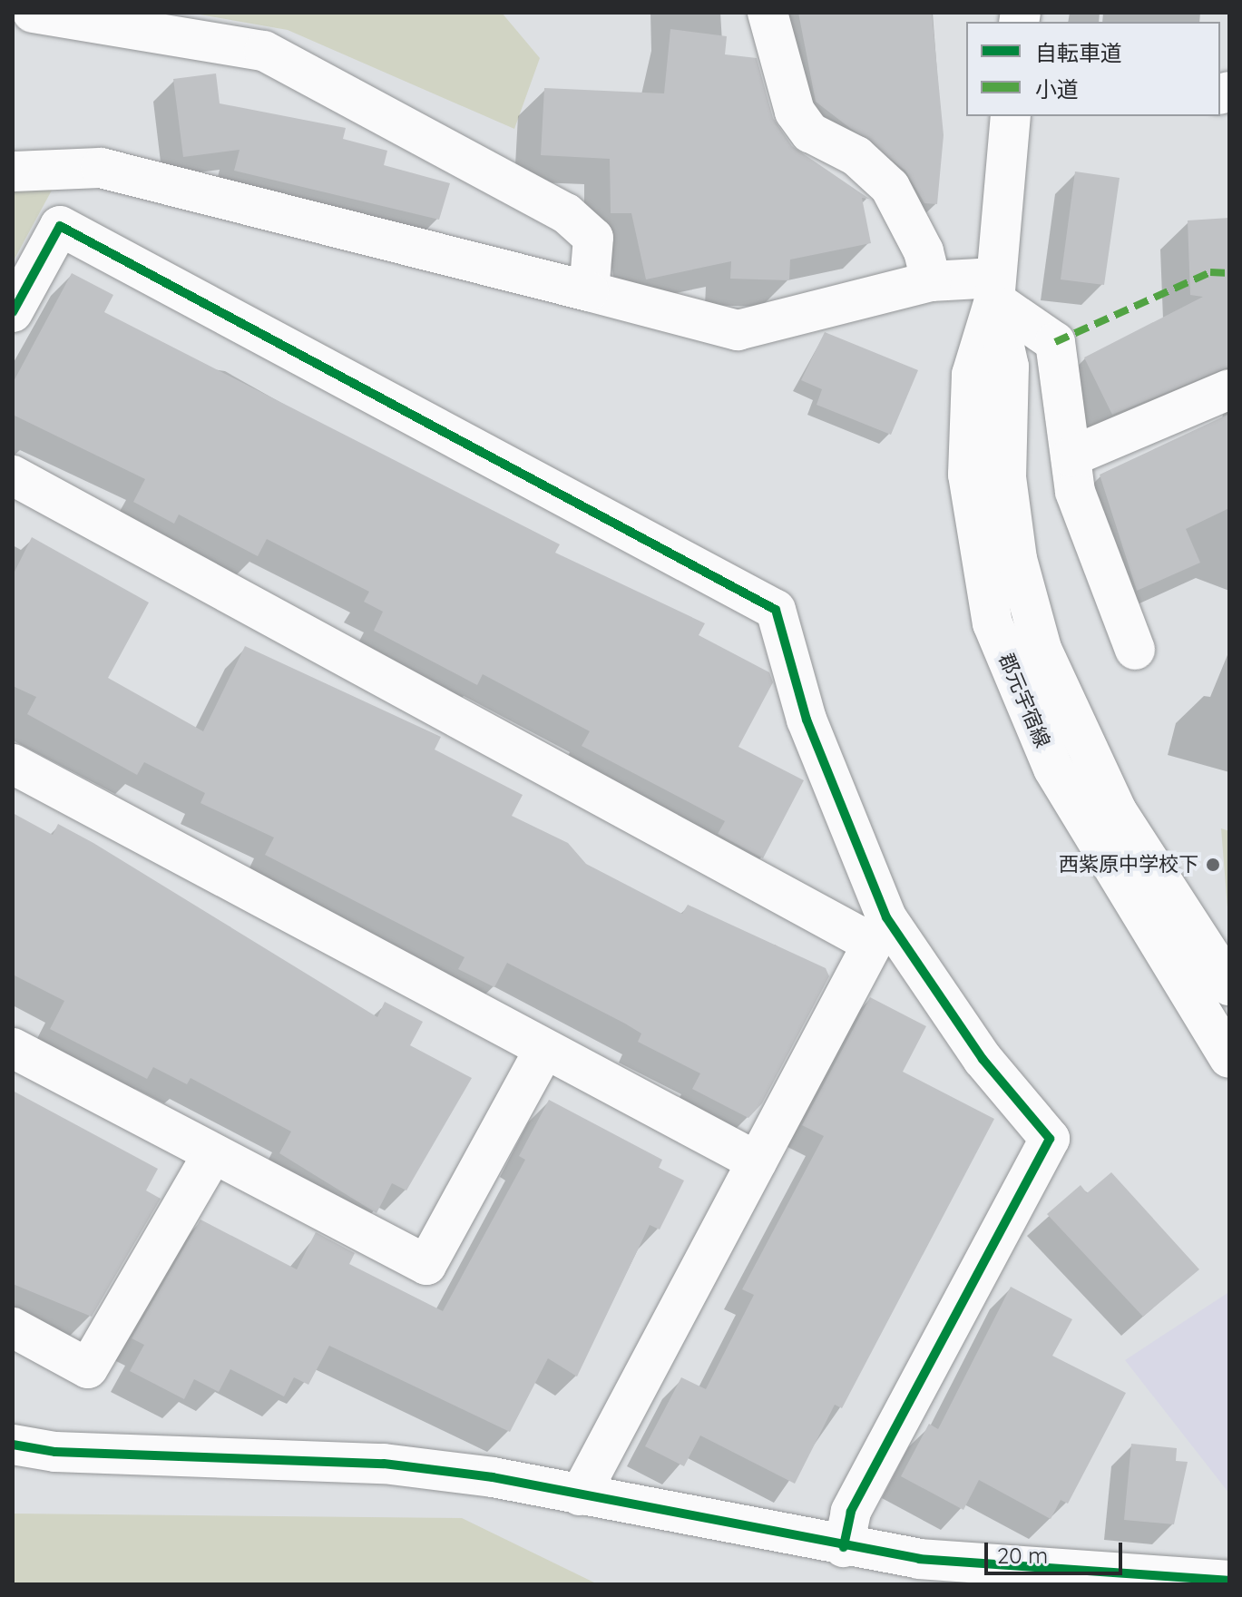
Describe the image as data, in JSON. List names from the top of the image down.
{
  "streets": {
    "street": ["郡元宇宿線"]
  },
  "places": ["西紫原中学校下"],
  "legend": ["自転車道", "小道"],
  "scale_bar": "20 m"
}
